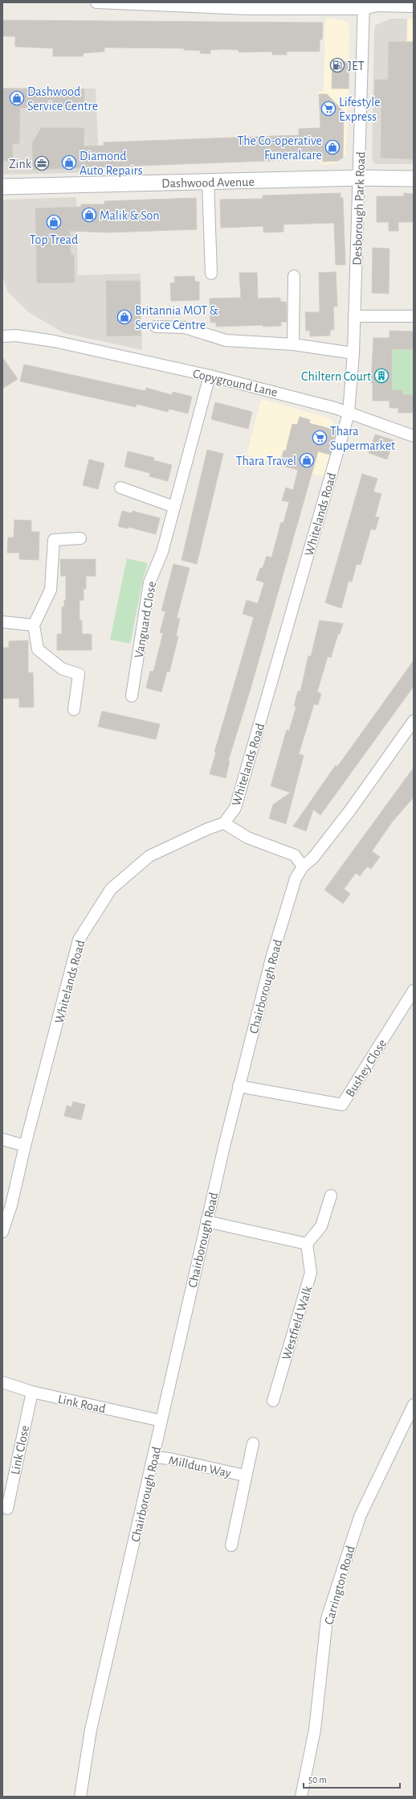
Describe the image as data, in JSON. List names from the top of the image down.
{
  "streets": {
    "street": [
      "Dashwood Avenue",
      "Desborough Park Road",
      "Copyground Lane",
      "Whitelands Road",
      "Vanguard Close",
      "Chairborough Road",
      "Bushey Close",
      "Westfield Walk",
      "Link Road",
      "Link Close",
      "Milldun Way",
      "Carrington Road"
    ]
  },
  "crossings": [
    ["Dashwood Avenue", "Desborough Park Road"],
    ["Desborough Park Road", "Copyground Lane"],
    ["Desborough Park Road", "Whitelands Road"],
    ["Copyground Lane", "Whitelands Road"],
    ["Copyground Lane", "Vanguard Close"],
    ["Chairborough Road", "Bushey Close"],
    ["Chairborough Road", "Link Road"],
    ["Chairborough Road", "Milldun Way"],
    ["Link Road", "Link Close"]
  ],
  "places": {
    "fuel station": ["JET"],
    "shop": [
      "Dashwood Service Centre",
      "The Co-operative Funeralcare",
      "Diamond Auto Repairs",
      "Malik & Son",
      "Top Tread",
      "Britannia MOT & Service Centre",
      "Thara Travel"
    ],
    "supermarket": ["Lifestyle Express", "Thara Supermarket"],
    "office": ["Zink"],
    "building": ["Chiltern Court"]
  },
  "scale_bar": "50 m"
}
